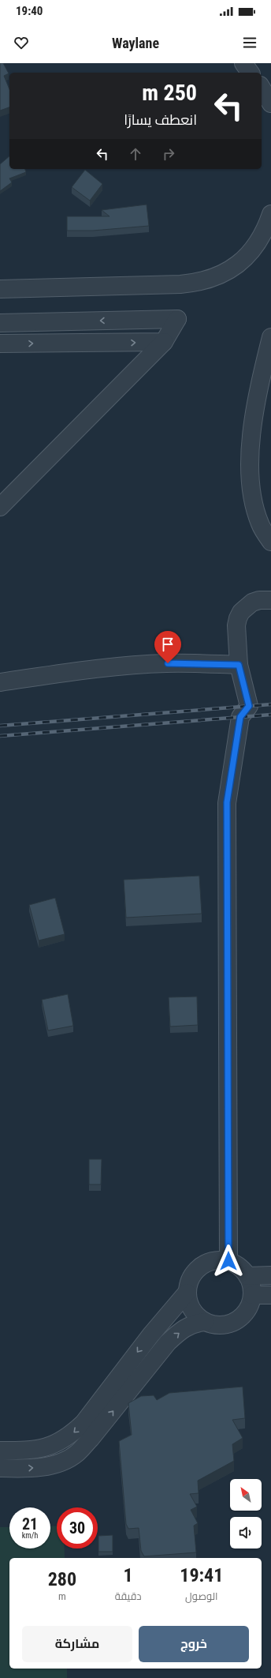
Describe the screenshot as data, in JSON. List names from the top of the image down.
{
  "north": "top left",
  "page": {
    "status": "19:40",
    "header": "Waylane",
    "turn": ["250 m", "انعطف يسارًا"],
    "speed": "21 km/h",
    "limit": "30",
    "eta": [
      "19:41",
      "الوصول",
      "1",
      "دقيقة",
      "280",
      "m"
    ],
    "buttons": ["خروج", "مشاركة"]
  }
}
